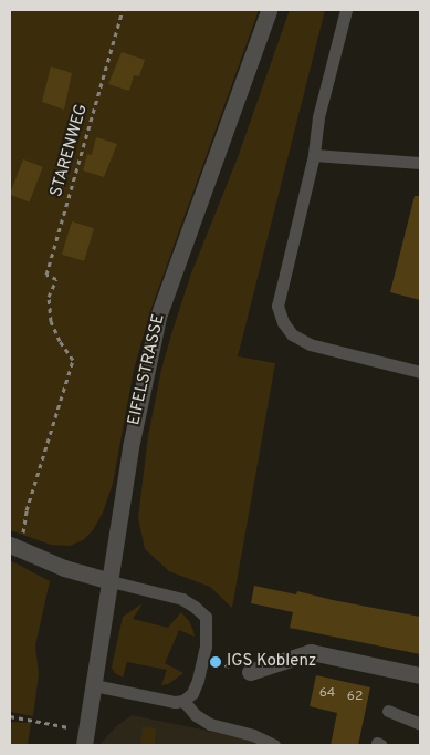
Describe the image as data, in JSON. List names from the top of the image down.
{
  "streets": {
    "street": ["EIFELSTRASSE"],
    "path": ["STARENWEG"]
  },
  "places": ["IGS Koblenz"],
  "house_numbers": ["64", "62"]
}
